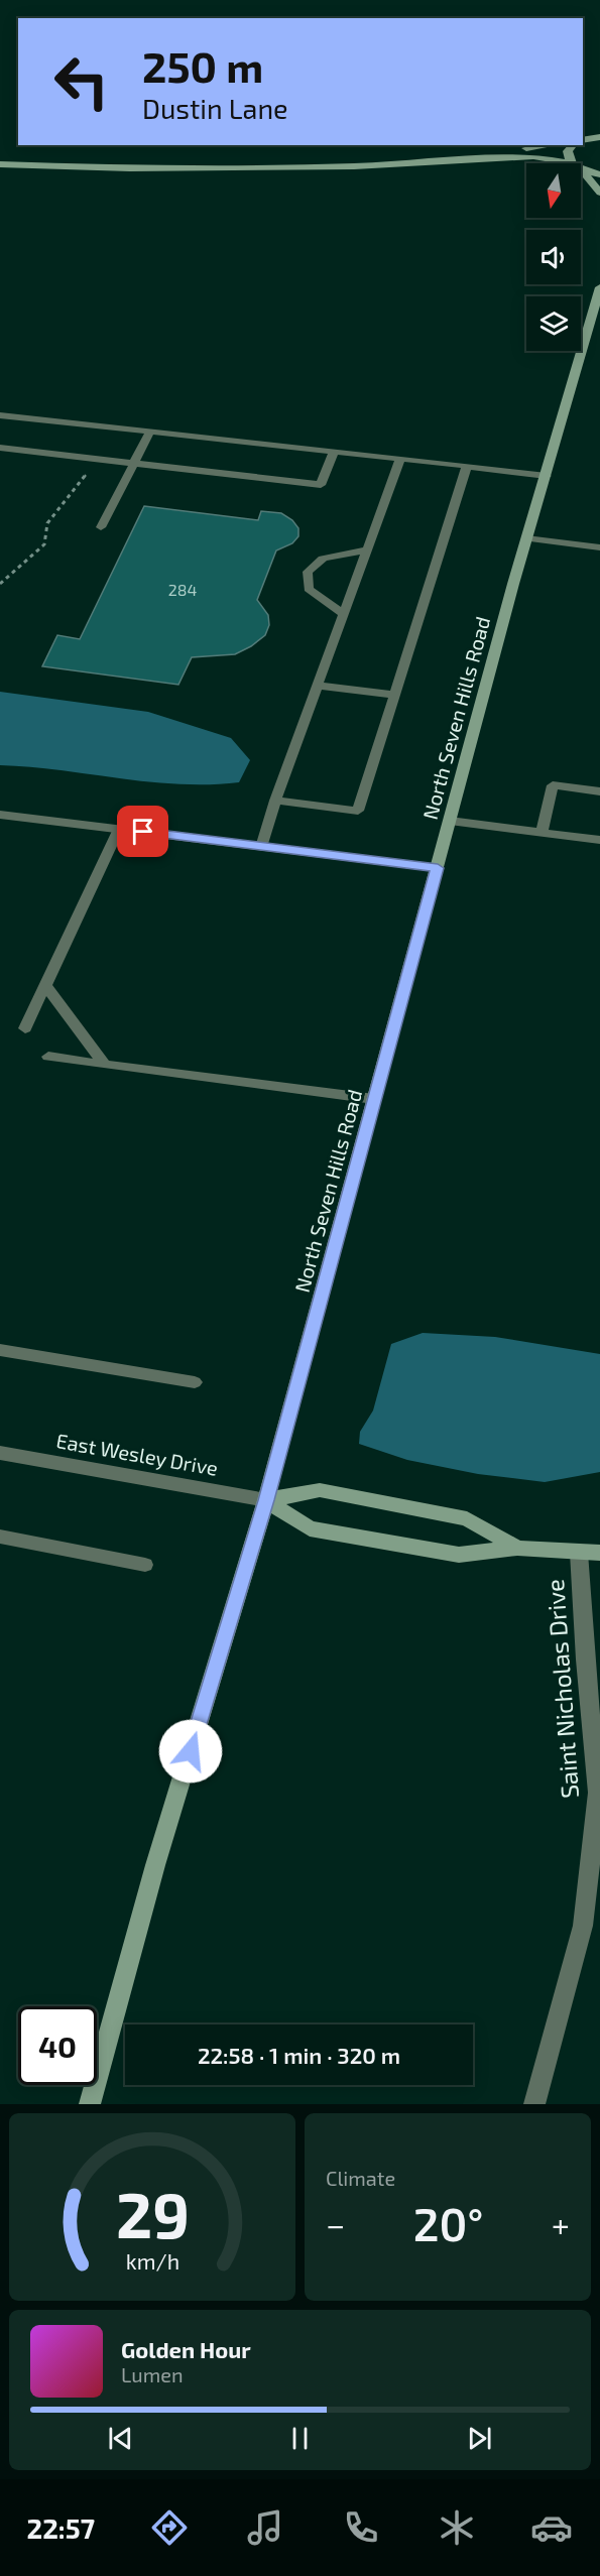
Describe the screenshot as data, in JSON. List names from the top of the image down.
{
  "streets": {
    "street": ["North Seven Hills Road", "East Wesley Drive", "Saint Nicholas Drive"]
  },
  "crossings": [
    ["North Seven Hills Road", "East Wesley Drive"],
    ["East Wesley Drive", "Saint Nicholas Drive"]
  ],
  "house_numbers": ["284"],
  "north": "bottom",
  "page": {
    "turn": ["250 m", "Dustin Lane"],
    "limit": "40",
    "trip": "22:58 · 1 min · 320 m",
    "tile": "Climate",
    "heat": ["−", "20°", "+"],
    "song": ["Golden Hour", "Lumen"],
    "tabs": "22:57",
    "gauge": ["29", "km/h"]
  }
}
